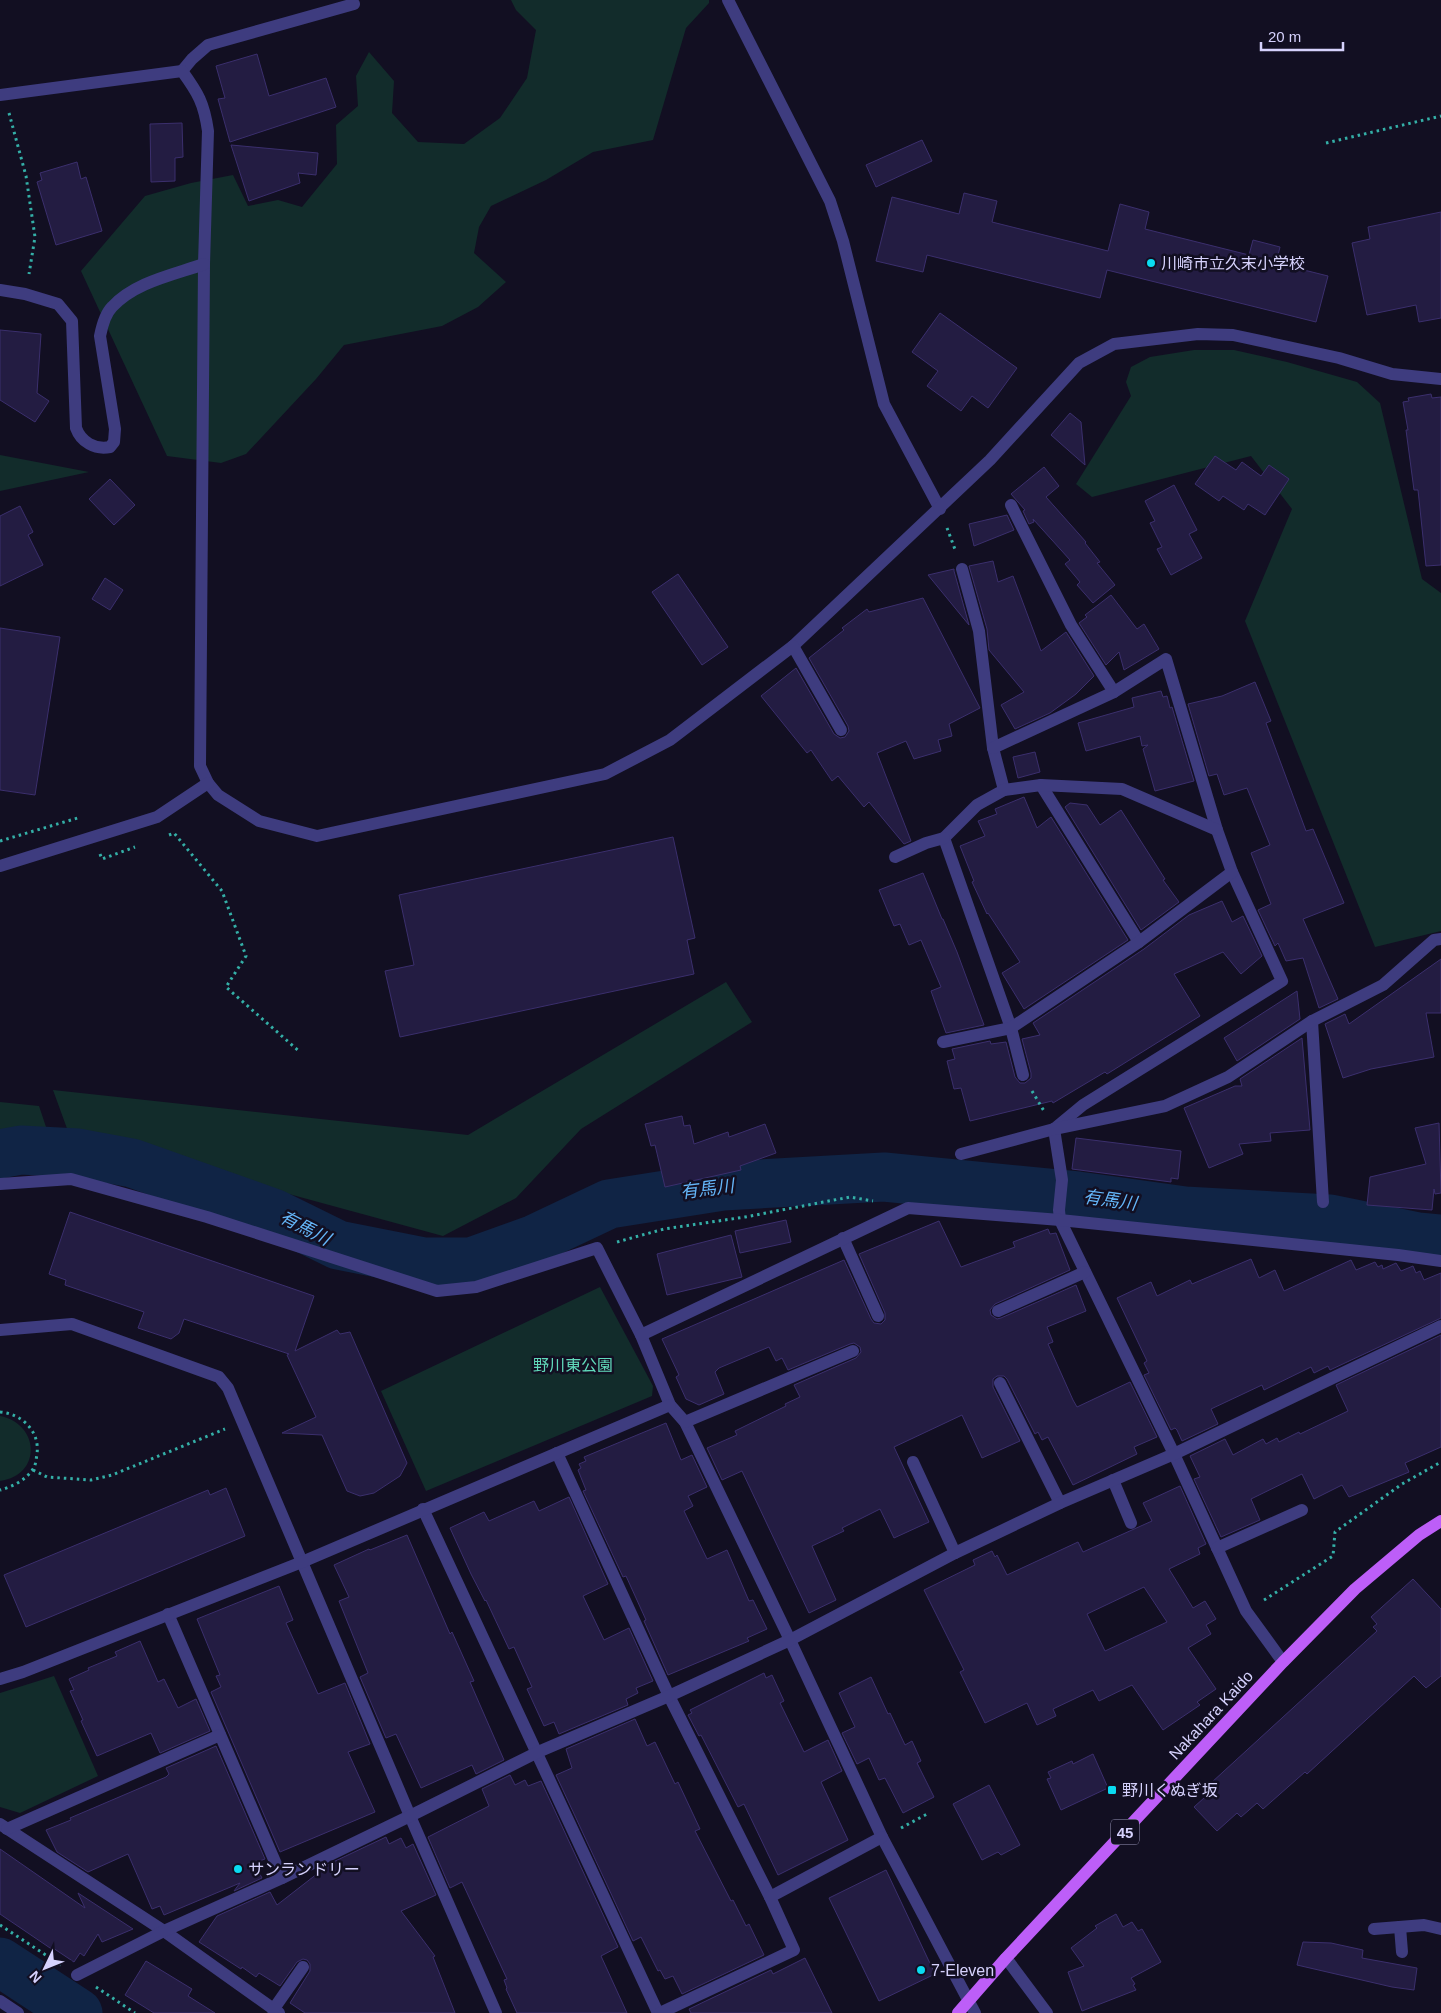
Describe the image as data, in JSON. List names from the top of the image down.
{
  "streets": {
    "main road": ["Nakahara Kaido", "45"]
  },
  "water": ["有馬川"],
  "parks": ["野川東公園"],
  "places": {
    "other": ["川崎市立久末小学校", "サンランドリー", "7-Eleven"],
    "transit": ["野川くぬぎ坂"]
  },
  "scale_bar": "20 m",
  "north": "bottom left"
}
